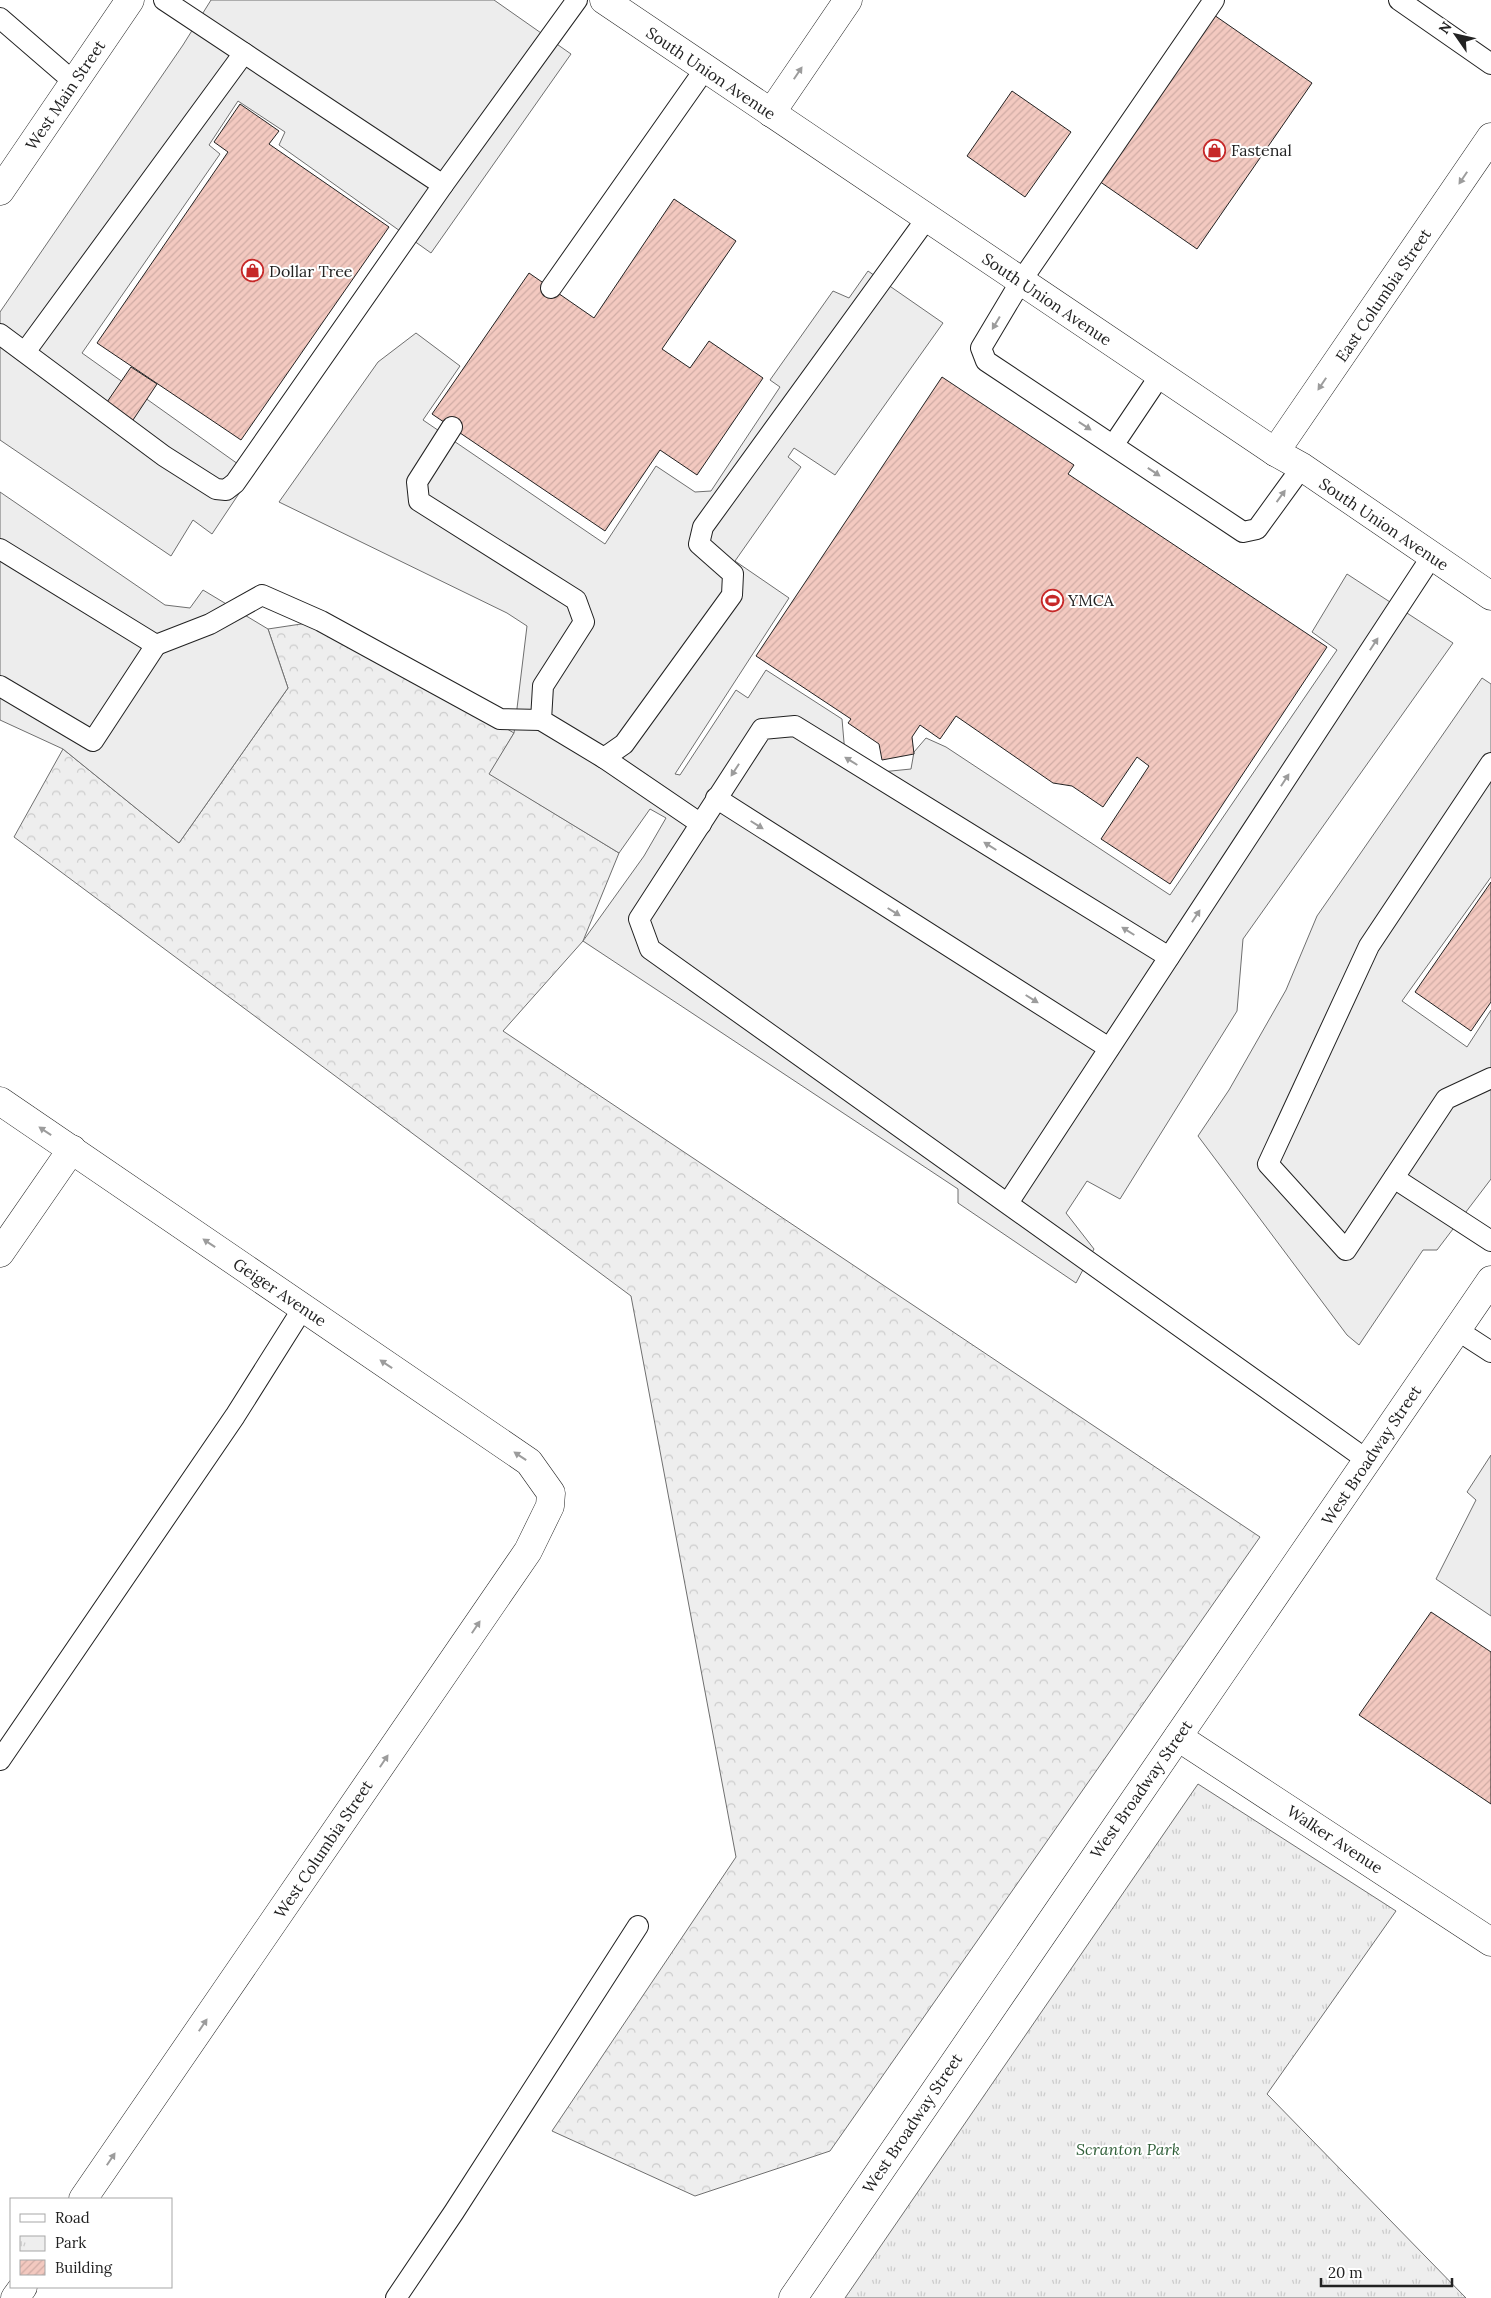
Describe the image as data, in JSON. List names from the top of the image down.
{
  "streets": {
    "street": [
      "South Union Avenue",
      "West Main Street",
      "East Columbia Street",
      "Geiger Avenue",
      "West Broadway Street",
      "Walker Avenue",
      "West Columbia Street"
    ]
  },
  "crossings": [
    ["South Union Avenue", "East Columbia Street"],
    ["Geiger Avenue", "West Columbia Street"],
    ["West Broadway Street", "Walker Avenue"]
  ],
  "one_way": ["East Columbia Street", "Geiger Avenue", "West Columbia Street"],
  "parks": ["Scranton Park"],
  "places": {
    "shop": ["Fastenal", "Dollar Tree"],
    "sports": ["YMCA"]
  },
  "legend": ["Road", "Park", "Building"],
  "scale_bar": "20 m",
  "north": "top left"
}
